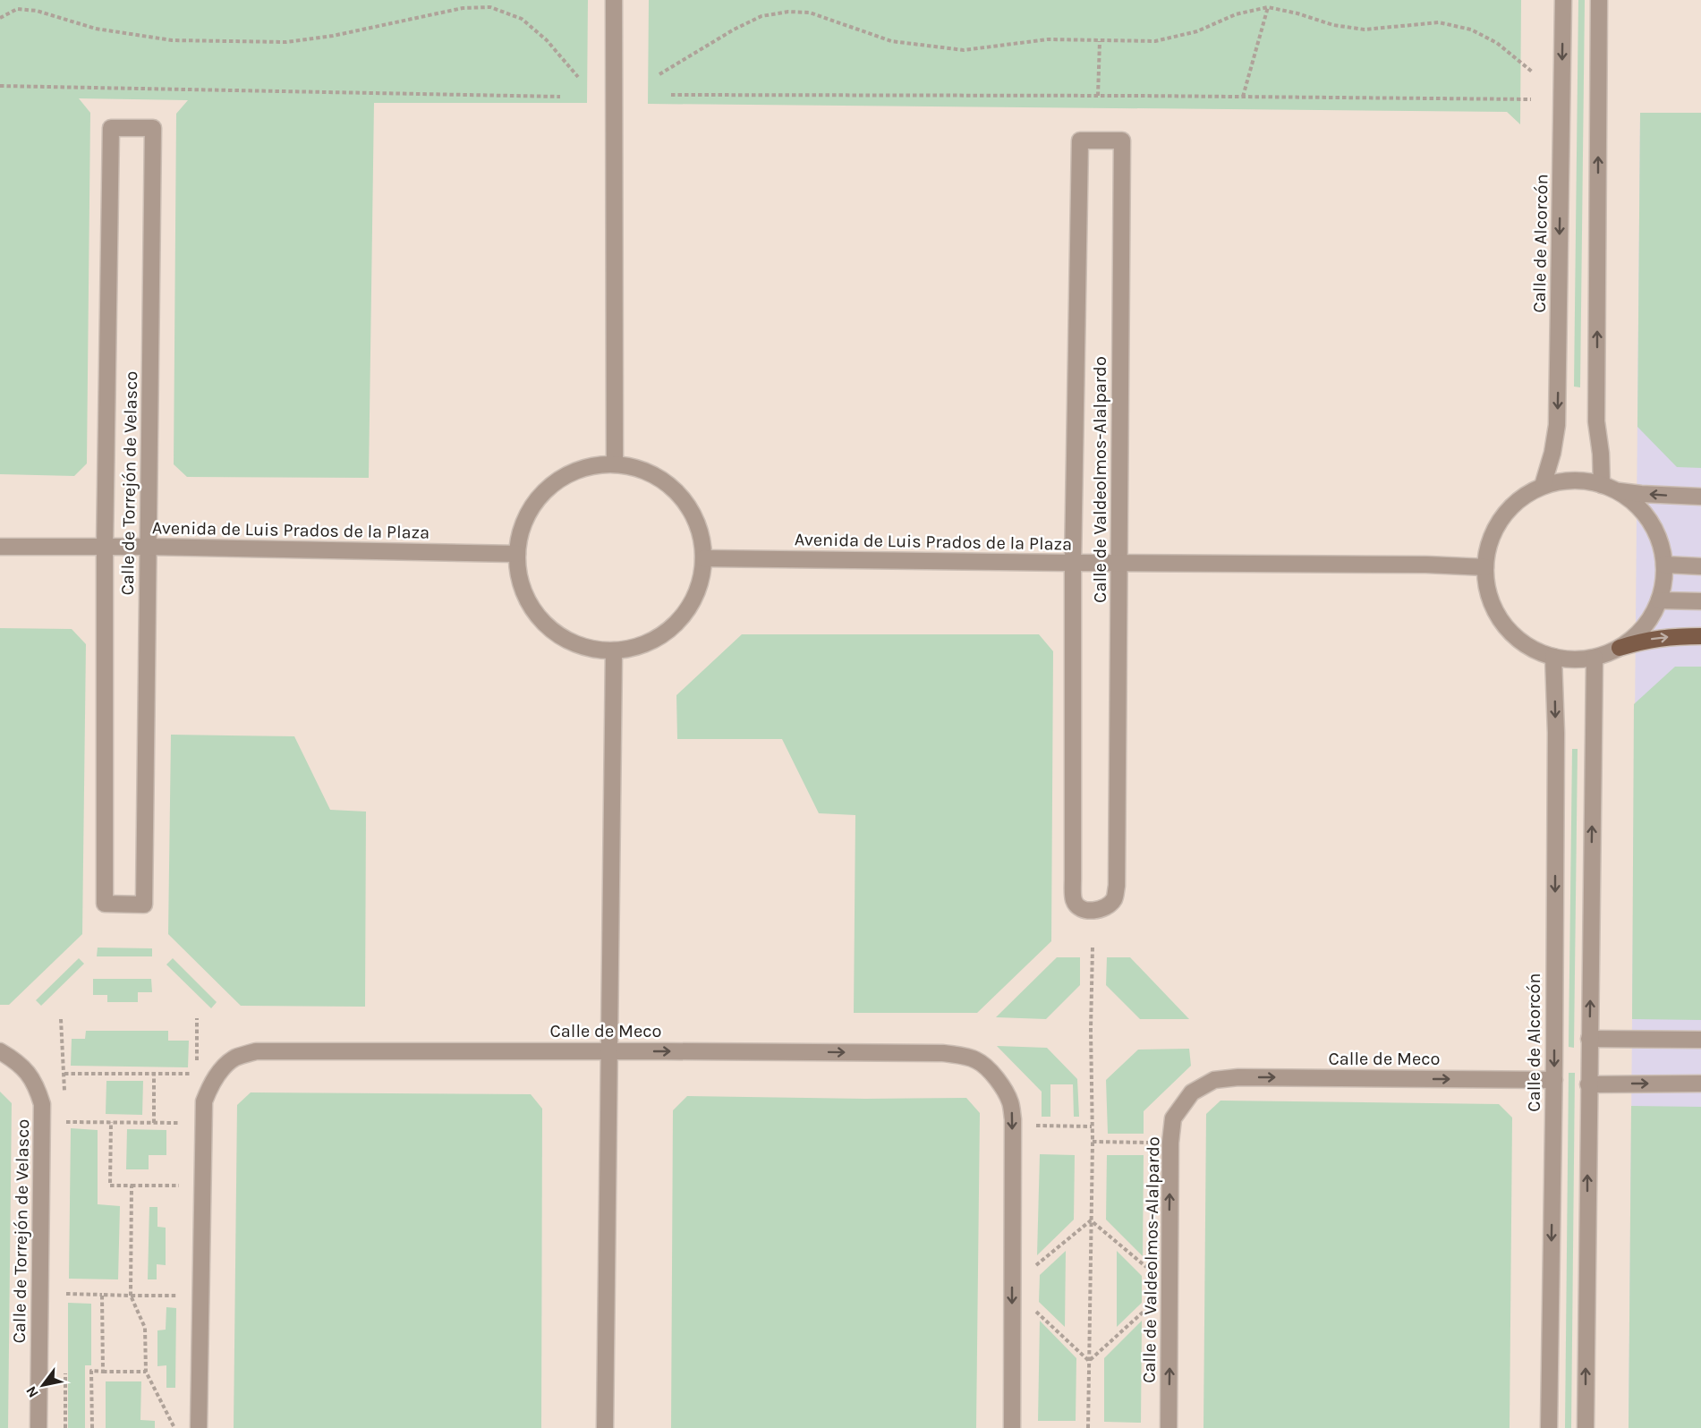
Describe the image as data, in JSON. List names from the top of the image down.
{
  "streets": {
    "street": [
      "Calle de Alcorcón",
      "Calle de Valdeolmos-Alalpardo",
      "Calle de Torrejón de Velasco",
      "Avenida de Luis Prados de la Plaza",
      "Calle de Meco"
    ]
  },
  "crossings": [
    ["Calle de Alcorcón", "Avenida de Luis Prados de la Plaza"],
    ["Calle de Alcorcón", "Calle de Meco"],
    ["Calle de Valdeolmos-Alalpardo", "Avenida de Luis Prados de la Plaza"],
    ["Calle de Valdeolmos-Alalpardo", "Calle de Meco"],
    ["Calle de Torrejón de Velasco", "Avenida de Luis Prados de la Plaza"]
  ],
  "north": "bottom left"
}
